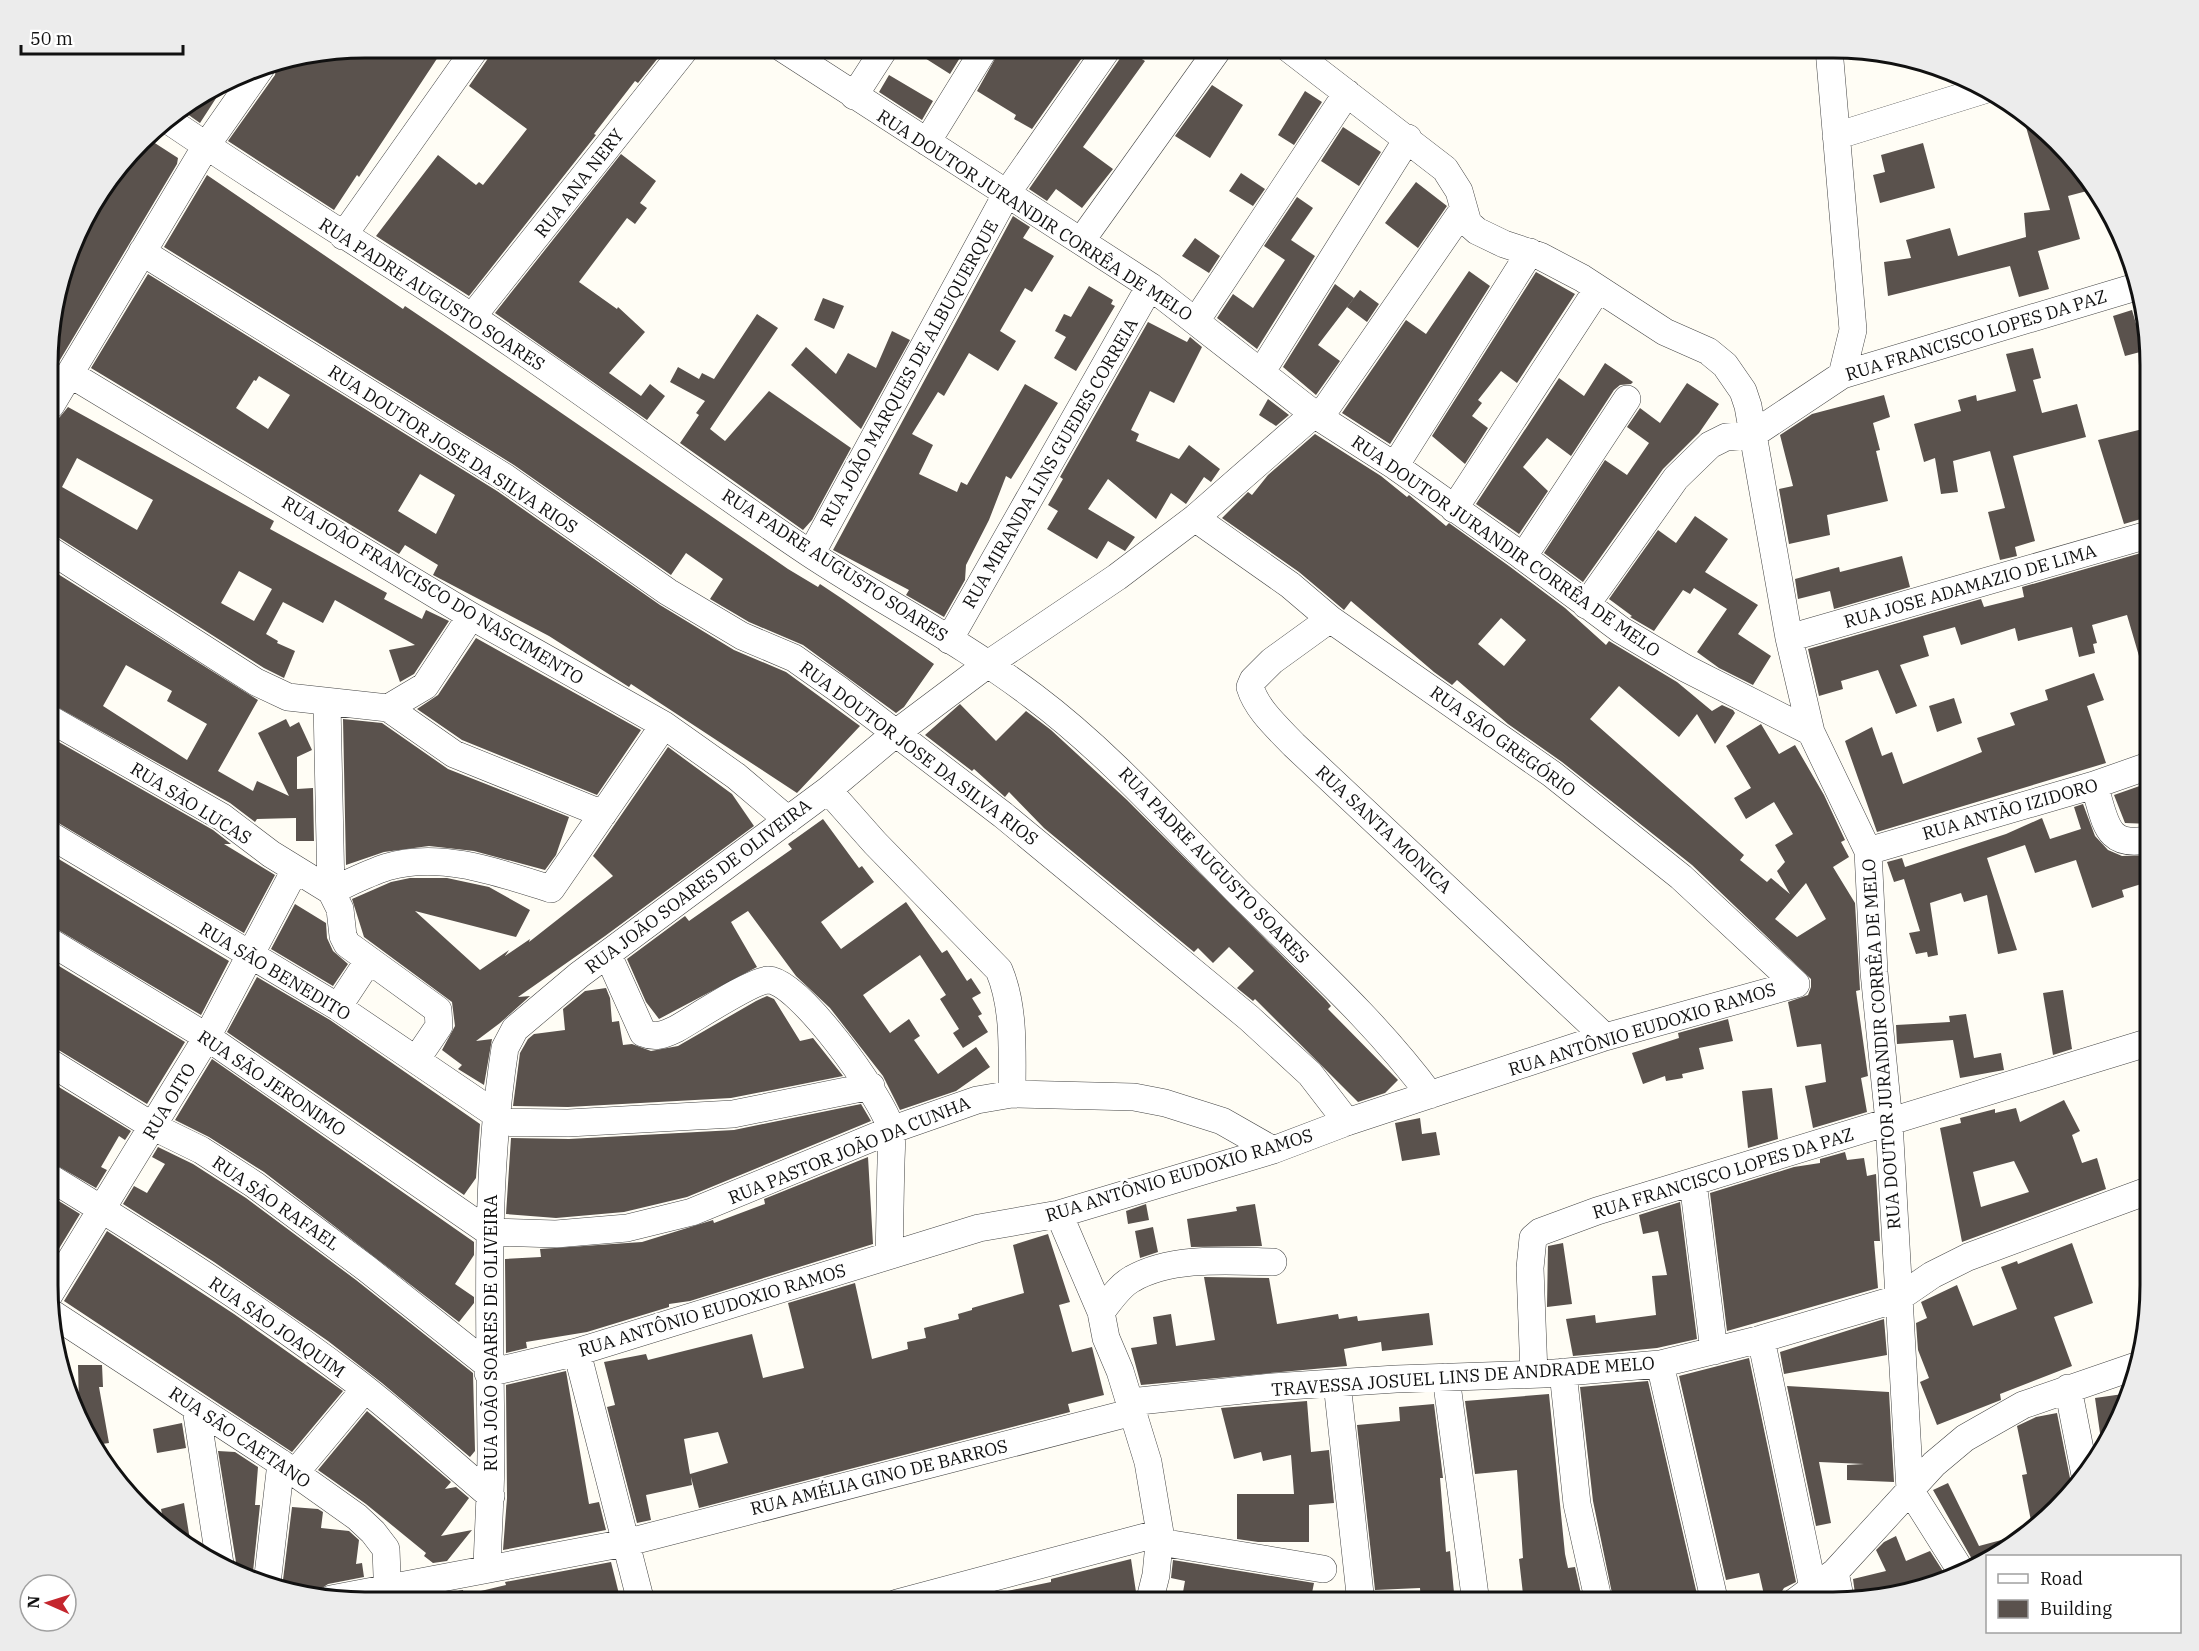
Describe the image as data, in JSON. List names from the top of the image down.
{
  "streets": {
    "street": [
      "RUA ANA NERY",
      "RUA DOUTOR JURANDIR CORRÊA DE MELO",
      "RUA PADRE AUGUSTO SOARES",
      "RUA FRANCISCO LOPES DA PAZ",
      "RUA JOÃO MARQUES DE ALBUQUERQUE",
      "RUA DOUTOR JOSE DA SILVA RIOS",
      "RUA MIRANDA LINS GUEDES CORREIA",
      "RUA JOSE ADAMAZIO DE LIMA",
      "RUA JOÃO FRANCISCO DO NASCIMENTO",
      "RUA SÃO GREGÓRIO",
      "RUA SÃO LUCAS",
      "RUA ANTÃO IZIDORO",
      "RUA SANTA MONICA",
      "RUA JOÃO SOARES DE OLIVEIRA",
      "RUA SÃO BENEDITO",
      "RUA ANTÔNIO EUDOXIO RAMOS",
      "RUA SÃO JERONIMO",
      "RUA OITO",
      "RUA PASTOR JOÃO DA CUNHA",
      "RUA SÃO RAFAEL",
      "RUA SÃO JOAQUIM",
      "TRAVESSA JOSUEL LINS DE ANDRADE MELO",
      "RUA SÃO CAETANO",
      "RUA AMÉLIA GINO DE BARROS"
    ]
  },
  "crossings": [
    ["RUA ANA NERY", "RUA PADRE AUGUSTO SOARES"],
    ["RUA DOUTOR JURANDIR CORRÊA DE MELO", "RUA FRANCISCO LOPES DA PAZ"],
    ["RUA DOUTOR JURANDIR CORRÊA DE MELO", "RUA JOÃO MARQUES DE ALBUQUERQUE"],
    ["RUA DOUTOR JURANDIR CORRÊA DE MELO", "RUA MIRANDA LINS GUEDES CORREIA"],
    ["RUA DOUTOR JURANDIR CORRÊA DE MELO", "RUA ANTÃO IZIDORO"],
    ["RUA DOUTOR JURANDIR CORRÊA DE MELO", "RUA JOÃO SOARES DE OLIVEIRA"],
    ["RUA DOUTOR JURANDIR CORRÊA DE MELO", "TRAVESSA JOSUEL LINS DE ANDRADE MELO"],
    ["RUA PADRE AUGUSTO SOARES", "RUA JOÃO MARQUES DE ALBUQUERQUE"],
    ["RUA PADRE AUGUSTO SOARES", "RUA MIRANDA LINS GUEDES CORREIA"],
    ["RUA PADRE AUGUSTO SOARES", "RUA JOÃO SOARES DE OLIVEIRA"],
    ["RUA PADRE AUGUSTO SOARES", "RUA ANTÔNIO EUDOXIO RAMOS"],
    ["RUA FRANCISCO LOPES DA PAZ", "TRAVESSA JOSUEL LINS DE ANDRADE MELO"],
    ["RUA DOUTOR JOSE DA SILVA RIOS", "RUA JOÃO SOARES DE OLIVEIRA"],
    ["RUA DOUTOR JOSE DA SILVA RIOS", "RUA ANTÔNIO EUDOXIO RAMOS"],
    ["RUA JOÃO FRANCISCO DO NASCIMENTO", "RUA JOÃO SOARES DE OLIVEIRA"],
    ["RUA SÃO GREGÓRIO", "RUA SANTA MONICA"],
    ["RUA SÃO GREGÓRIO", "RUA JOÃO SOARES DE OLIVEIRA"],
    ["RUA SÃO GREGÓRIO", "RUA ANTÔNIO EUDOXIO RAMOS"],
    ["RUA SÃO LUCAS", "RUA OITO"],
    ["RUA SANTA MONICA", "RUA ANTÔNIO EUDOXIO RAMOS"],
    ["RUA JOÃO SOARES DE OLIVEIRA", "RUA SÃO BENEDITO"],
    ["RUA JOÃO SOARES DE OLIVEIRA", "RUA ANTÔNIO EUDOXIO RAMOS"],
    ["RUA JOÃO SOARES DE OLIVEIRA", "RUA SÃO JERONIMO"],
    ["RUA JOÃO SOARES DE OLIVEIRA", "RUA PASTOR JOÃO DA CUNHA"],
    ["RUA JOÃO SOARES DE OLIVEIRA", "RUA SÃO RAFAEL"],
    ["RUA JOÃO SOARES DE OLIVEIRA", "RUA SÃO JOAQUIM"],
    ["RUA JOÃO SOARES DE OLIVEIRA", "RUA AMÉLIA GINO DE BARROS"],
    ["RUA SÃO BENEDITO", "RUA OITO"],
    ["RUA ANTÔNIO EUDOXIO RAMOS", "RUA PASTOR JOÃO DA CUNHA"],
    ["RUA ANTÔNIO EUDOXIO RAMOS", "RUA SÃO RAFAEL"],
    ["RUA SÃO JERONIMO", "RUA OITO"],
    ["RUA SÃO JERONIMO", "RUA PASTOR JOÃO DA CUNHA"],
    ["RUA OITO", "RUA SÃO RAFAEL"],
    ["RUA OITO", "RUA SÃO JOAQUIM"],
    ["TRAVESSA JOSUEL LINS DE ANDRADE MELO", "RUA AMÉLIA GINO DE BARROS"]
  ],
  "legend": ["Road", "Building"],
  "scale_bar": "50 m",
  "north": "left"
}
